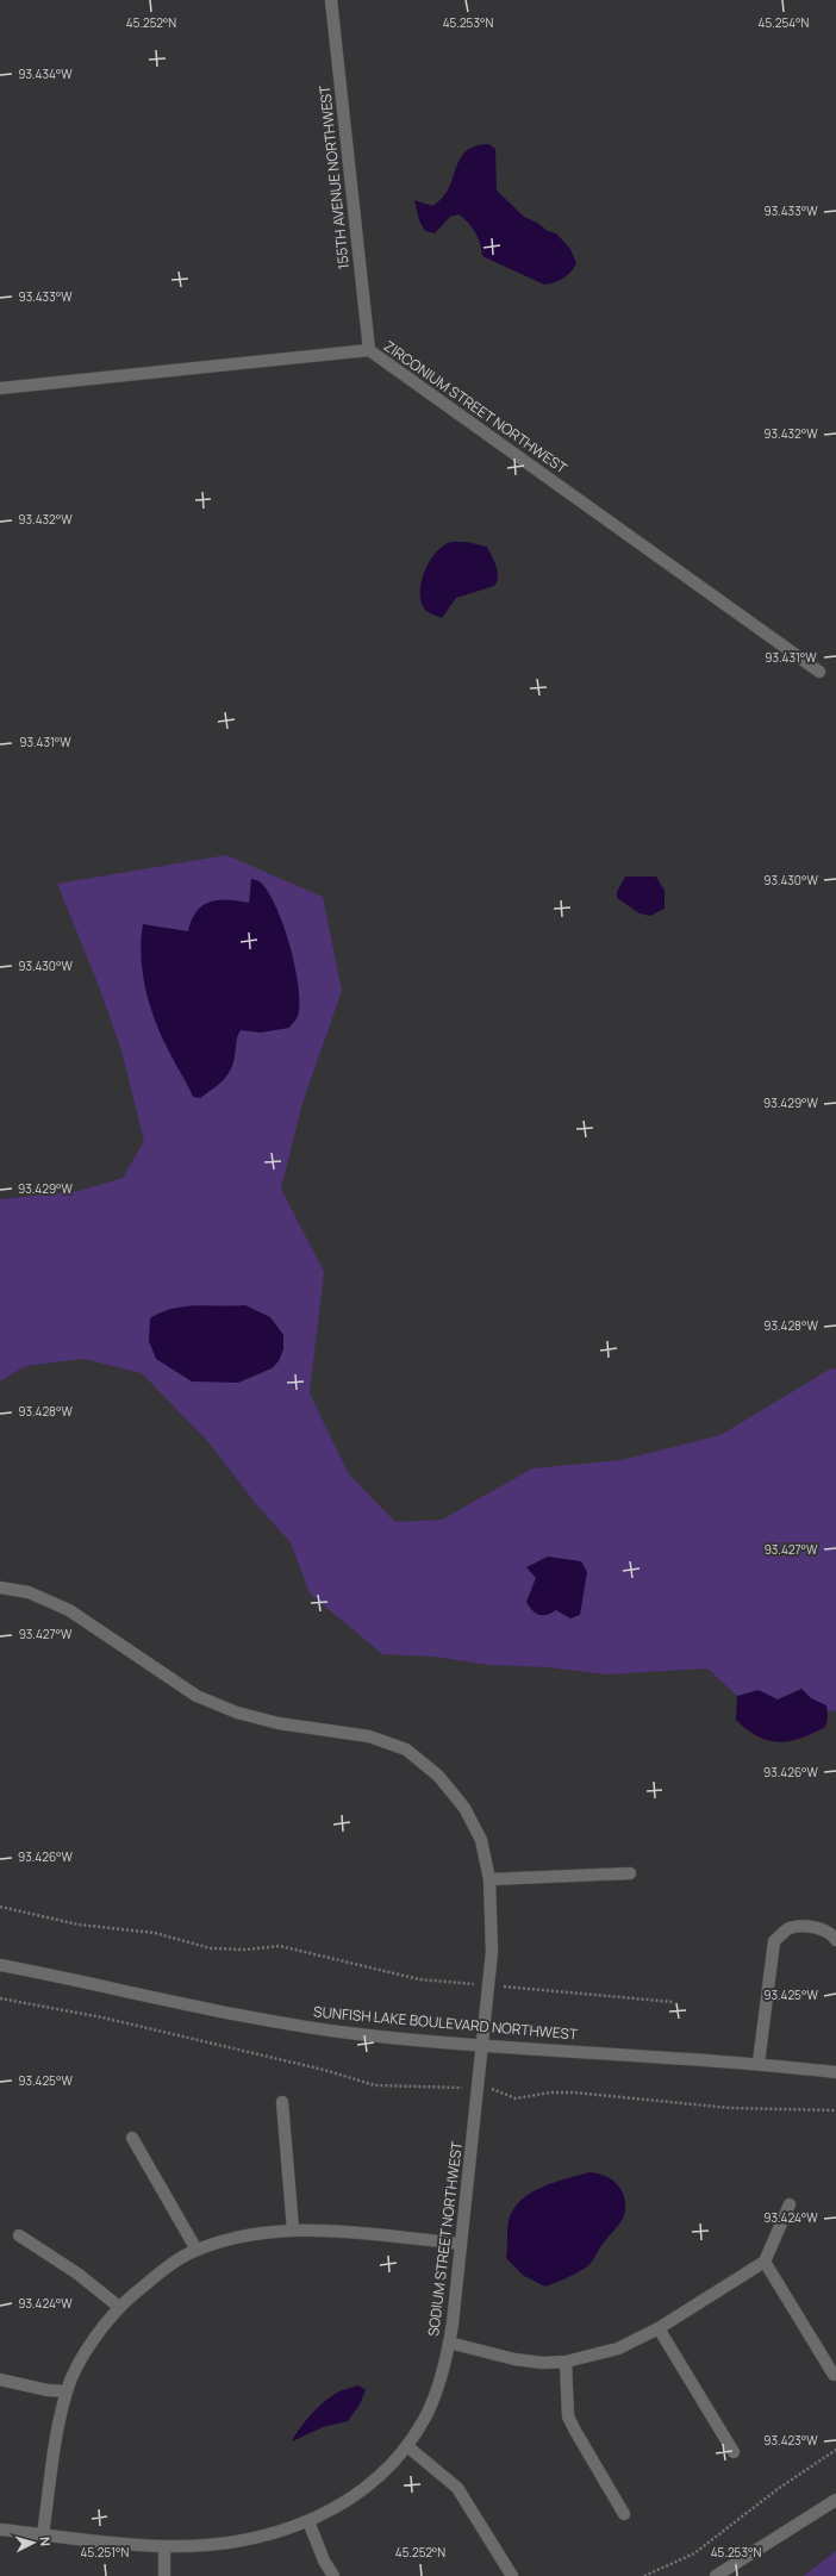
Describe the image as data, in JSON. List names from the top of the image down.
{
  "streets": {
    "street": [
      "155TH AVENUE NORTHWEST",
      "ZIRCONIUM STREET NORTHWEST",
      "SUNFISH LAKE BOULEVARD NORTHWEST",
      "SODIUM STREET NORTHWEST"
    ]
  },
  "crossings": [
    ["155TH AVENUE NORTHWEST", "ZIRCONIUM STREET NORTHWEST"],
    ["SUNFISH LAKE BOULEVARD NORTHWEST", "SODIUM STREET NORTHWEST"]
  ],
  "north": "right",
  "coordinates": [
    "45.252°N",
    "45.253°N",
    "45.254°N",
    "93.434°W",
    "93.433°W",
    "93.432°W",
    "93.431°W",
    "93.430°W",
    "93.429°W",
    "93.428°W",
    "93.427°W",
    "93.426°W",
    "93.425°W",
    "93.424°W",
    "93.423°W",
    "45.251°N"
  ]
}
